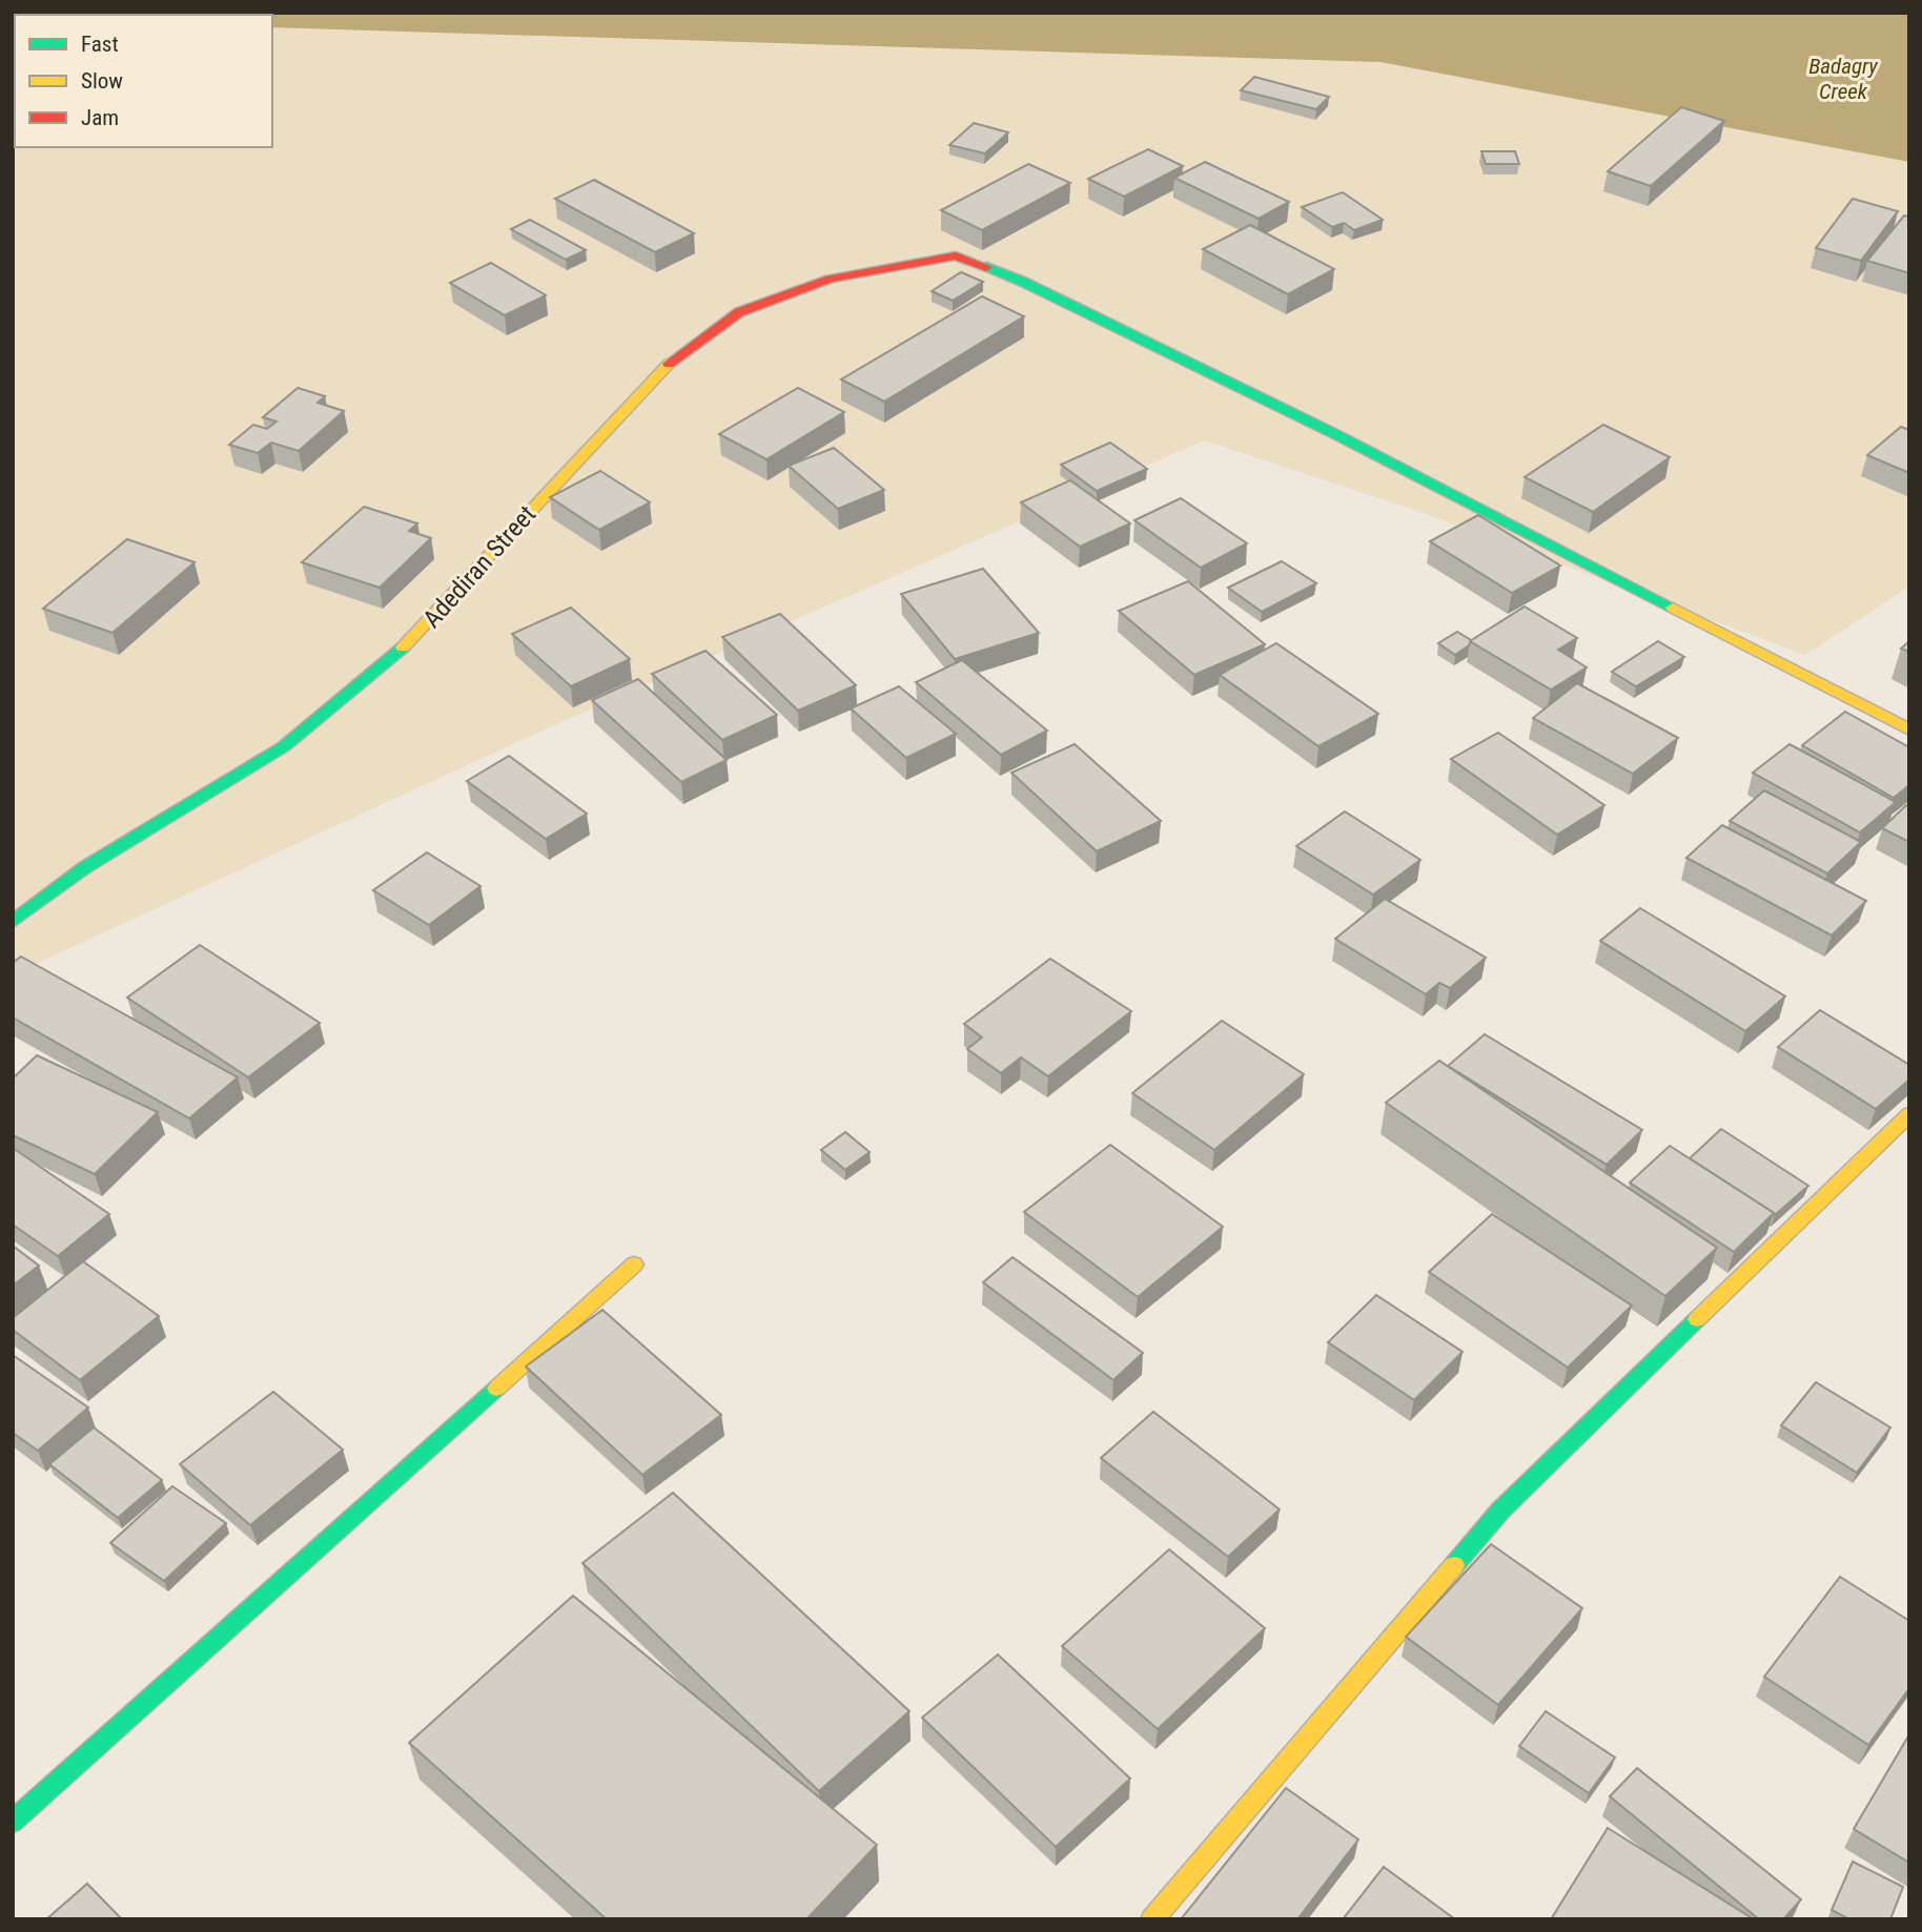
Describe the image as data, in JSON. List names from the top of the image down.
{
  "streets": {
    "street": ["Adediran Street"]
  },
  "water": ["Badagry Creek"],
  "legend": ["Fast", "Slow", "Jam"]
}
